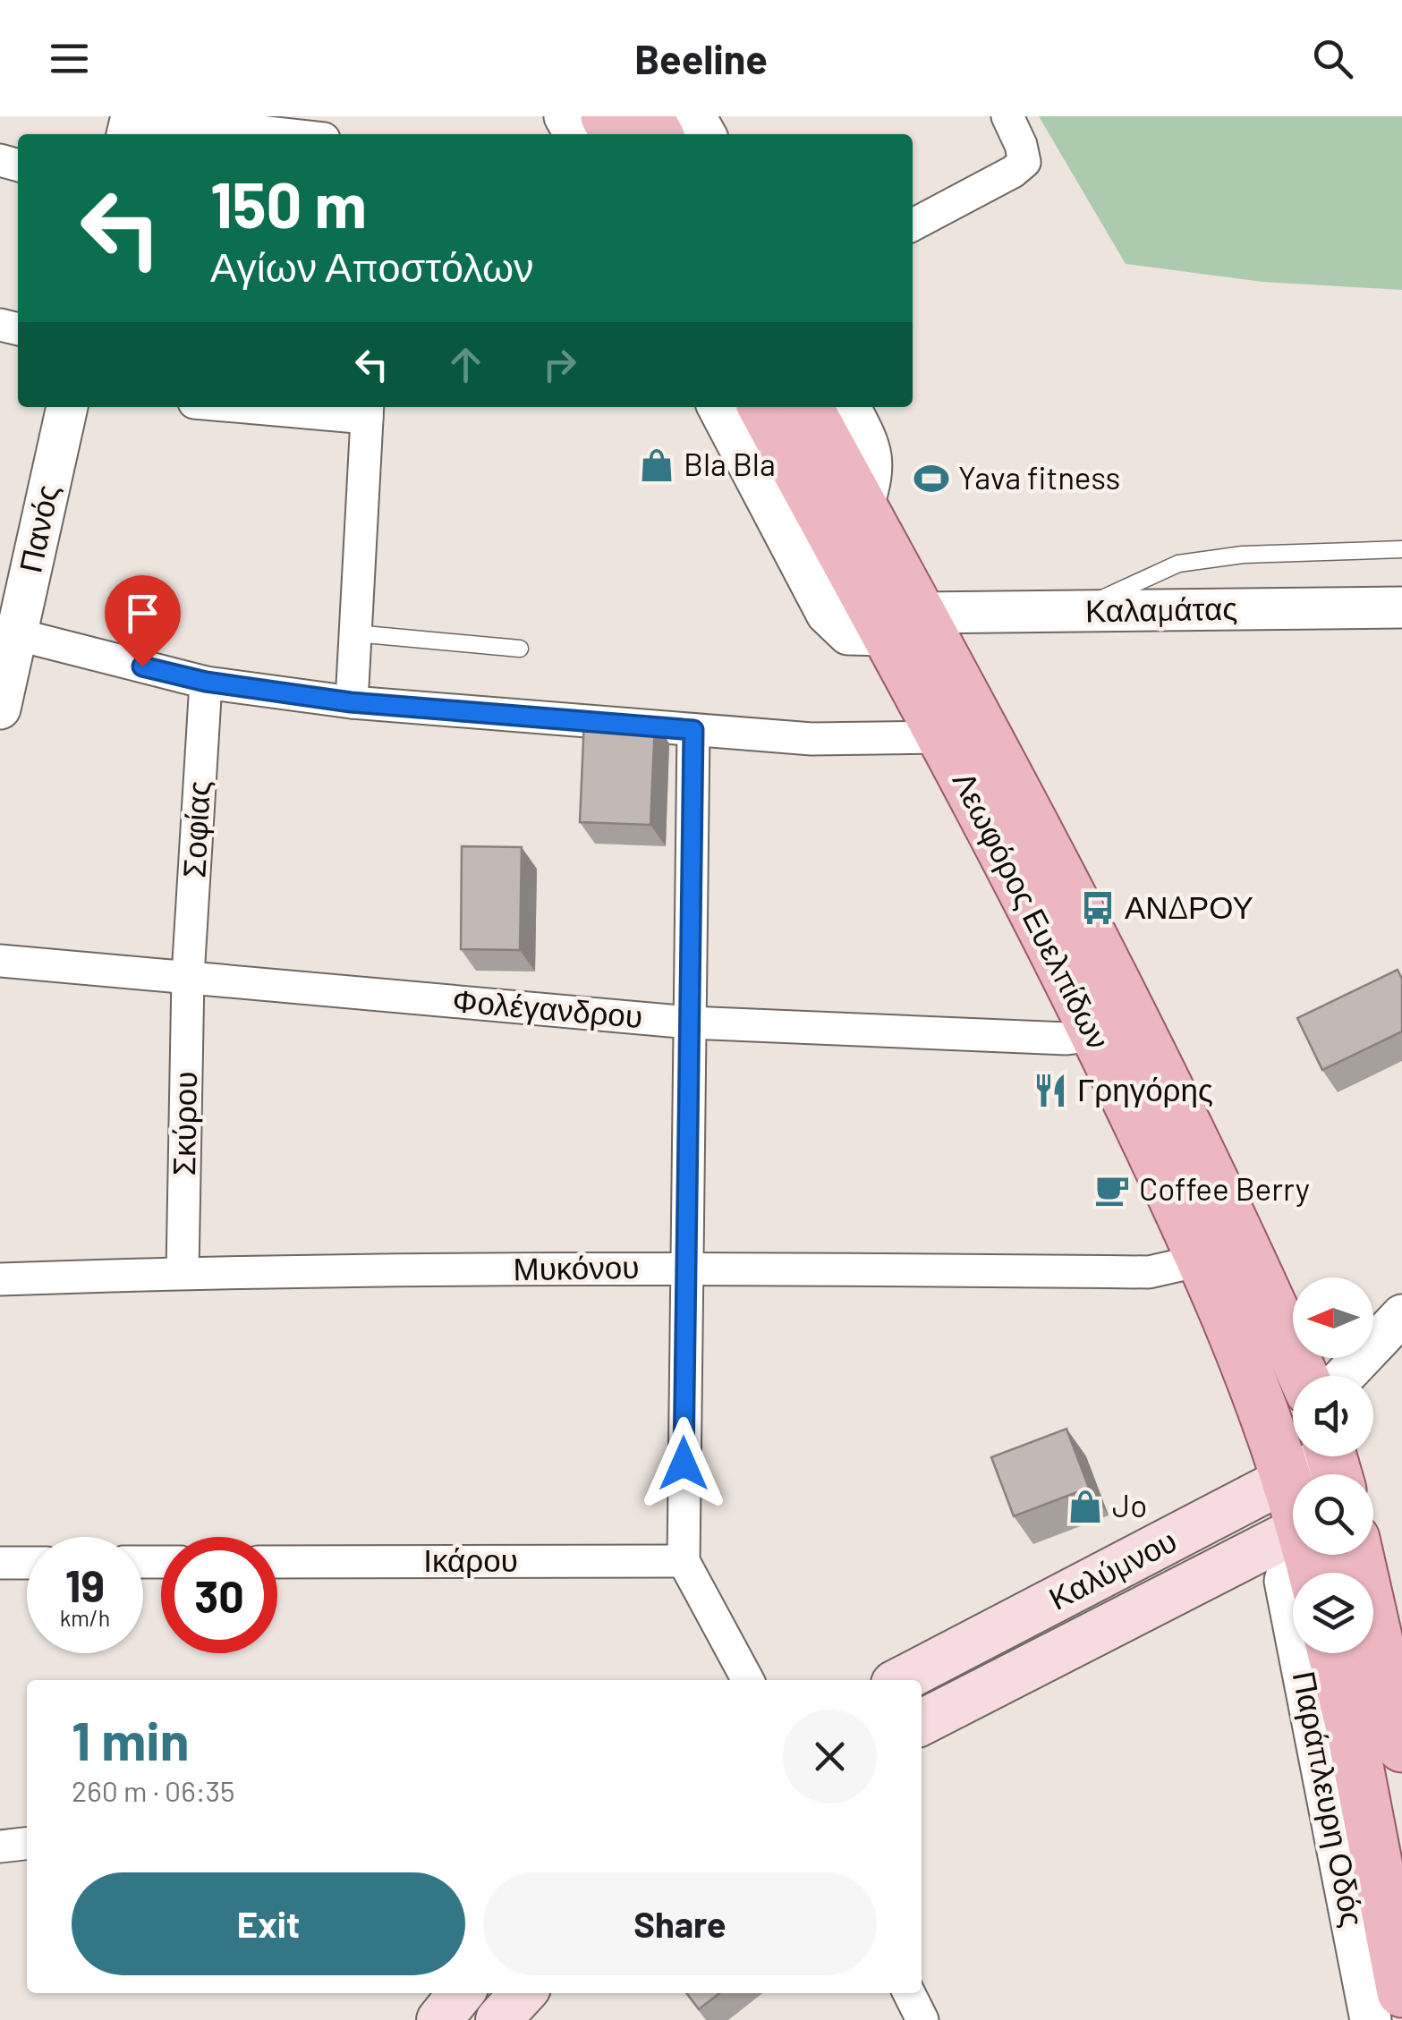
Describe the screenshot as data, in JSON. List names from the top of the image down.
{
  "streets": {
    "main road": ["Λεωφόρος Ευελπίδων", "Καλύμνου"],
    "street": [
      "Πανός",
      "Καλαμάτας",
      "Σοφίας",
      "Φολέγανδρου",
      "Σκύρου",
      "Μυκόνου",
      "Ικάρου",
      "Παράπλευρη Οδός"
    ]
  },
  "crossings": [
    ["Καλαμάτας", "Λεωφόρος Ευελπίδων"],
    ["Σοφίας", "Φολέγανδρου"],
    ["Σοφίας", "Σκύρου"],
    ["Λεωφόρος Ευελπίδων", "Φολέγανδρου"],
    ["Λεωφόρος Ευελπίδων", "Μυκόνου"],
    ["Λεωφόρος Ευελπίδων", "Καλύμνου"],
    ["Φολέγανδρου", "Σκύρου"],
    ["Σκύρου", "Μυκόνου"]
  ],
  "places": {
    "shop": ["Bla Bla", "Jo"],
    "sports": ["Yava fitness"],
    "bus stop": ["ΑΝΔΡΟΥ"],
    "restaurant": ["Γρηγόρης"],
    "cafe": ["Coffee Berry"]
  },
  "north": "left",
  "page": {
    "header": "Beeline",
    "turn": ["150 m", "Αγίων Αποστόλων"],
    "speed": "19 km/h",
    "limit": "30",
    "heading": ["1 min", "260 m · 06:35"],
    "buttons": ["Exit", "Share"]
  }
}
